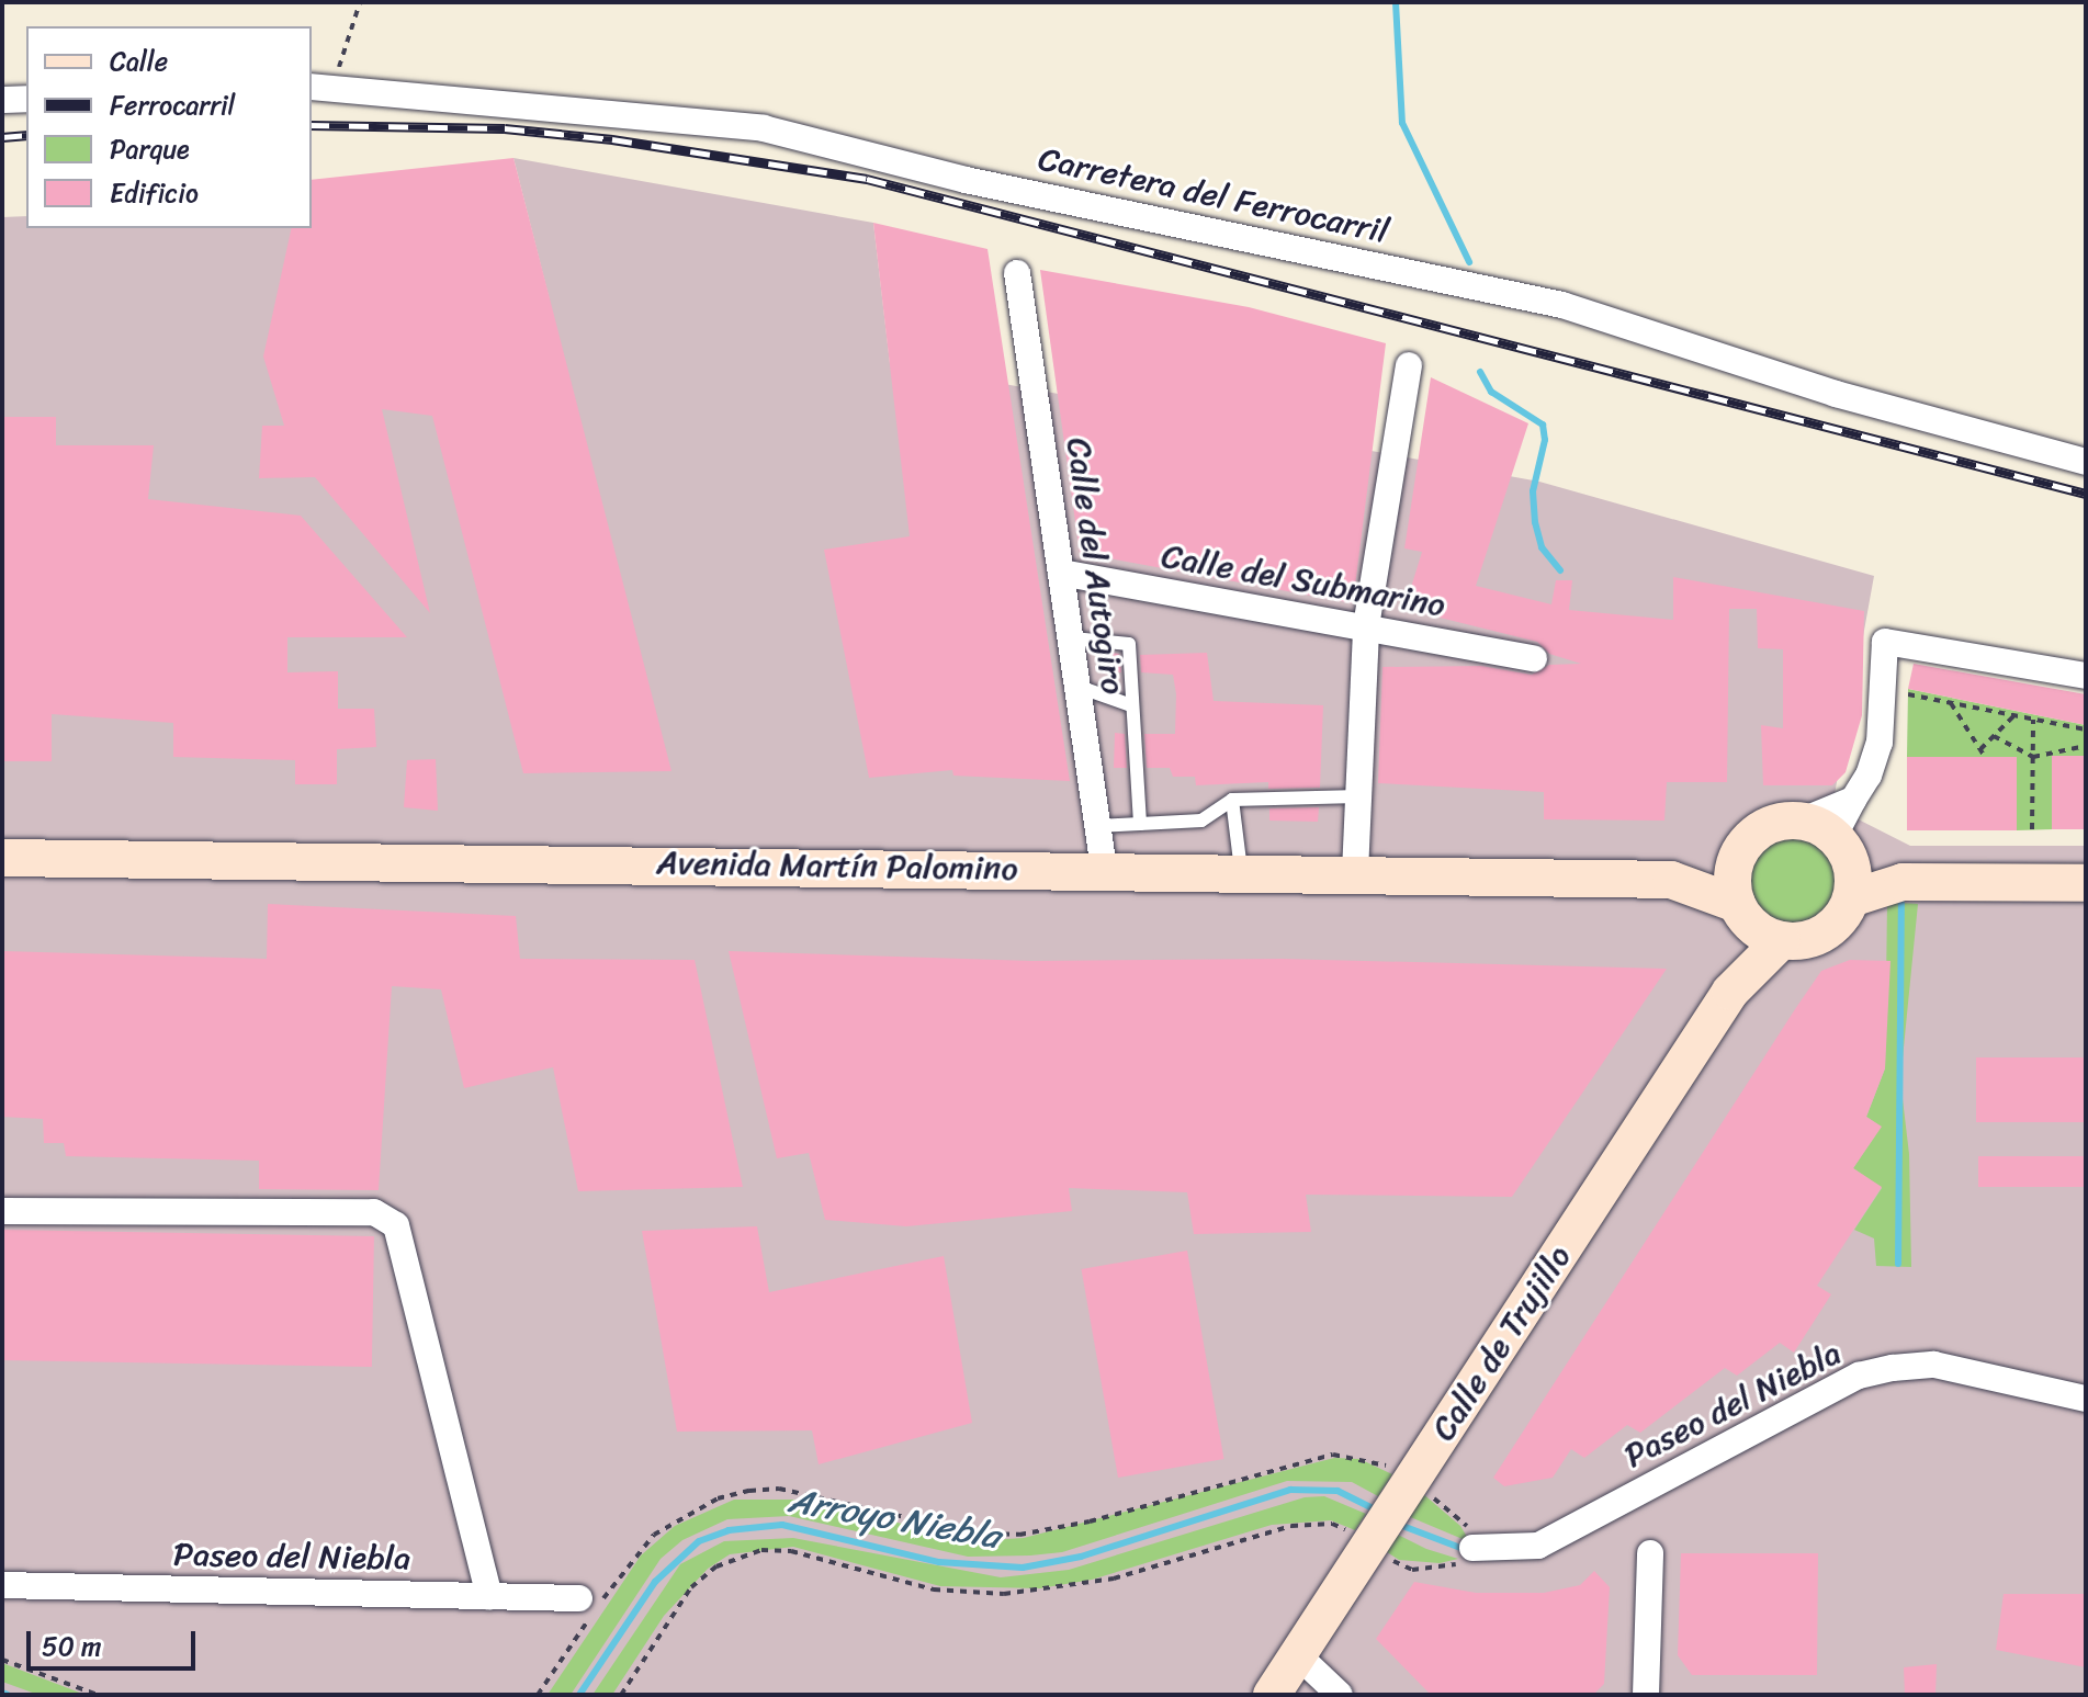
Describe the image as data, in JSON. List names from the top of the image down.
{
  "streets": {
    "main road": ["Avenida Martín Palomino", "Calle de Trujillo"],
    "street": [
      "Carretera del Ferrocarril",
      "Calle del Autogiro",
      "Calle del Submarino",
      "Paseo del Niebla"
    ]
  },
  "crossings": [
    ["Calle del Autogiro", "Calle del Submarino"],
    ["Calle del Autogiro", "Avenida Martín Palomino"],
    ["Avenida Martín Palomino", "Calle de Trujillo"]
  ],
  "water": ["Arroyo Niebla"],
  "legend": [
    "Calle",
    "Ferrocarril",
    "Parque",
    "Edificio"
  ],
  "scale_bar": "50 m"
}
